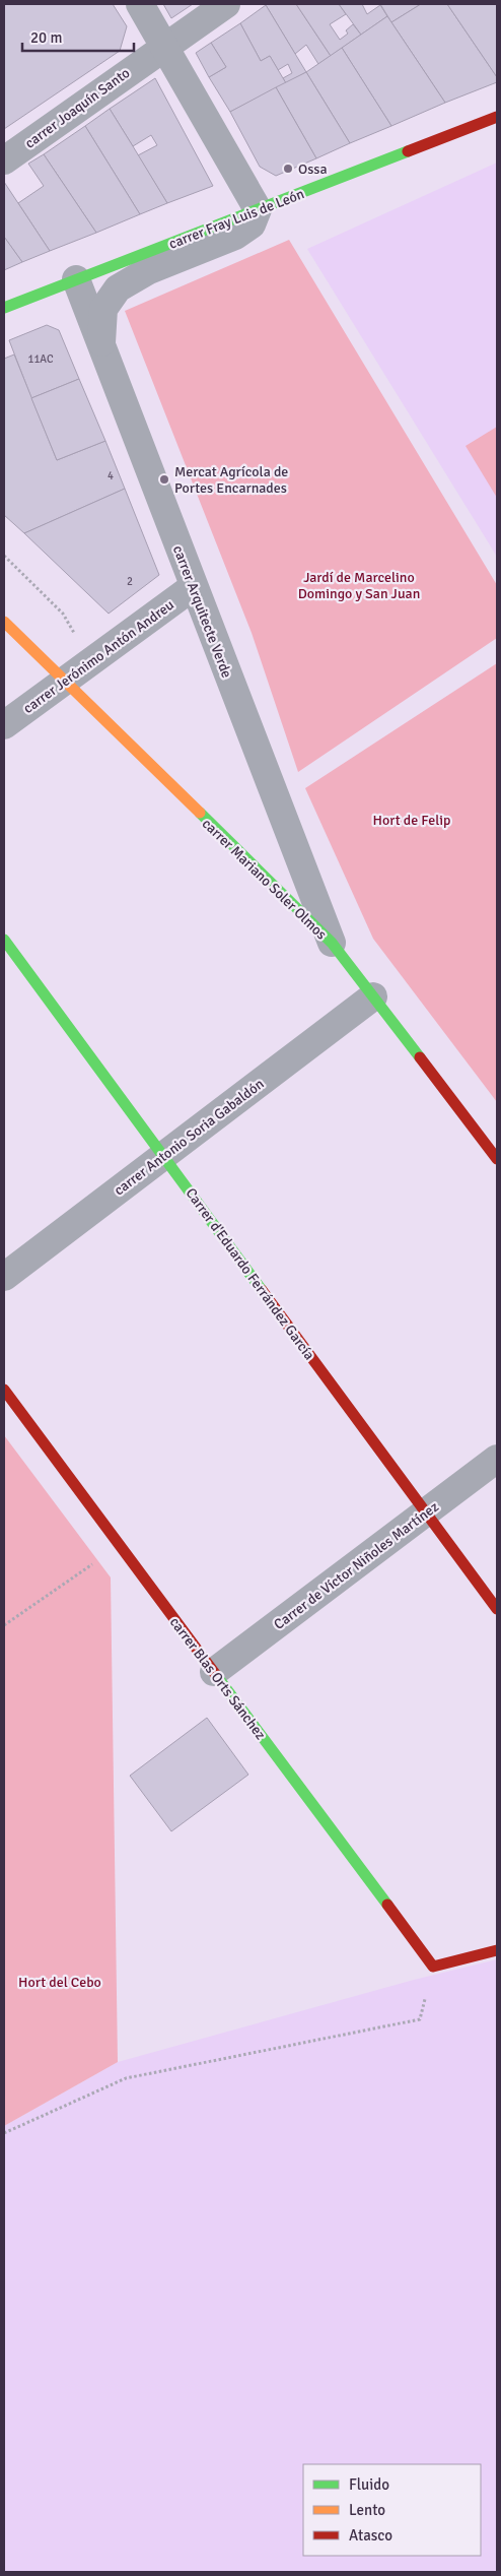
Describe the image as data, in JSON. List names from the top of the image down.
{
  "streets": {
    "main road": [
      "carrer Fray Luis de León",
      "carrer Mariano Soler Olmos",
      "Carrer d'Eduardo Ferrández García",
      "carrer Blas Orts Sánchez"
    ],
    "street": [
      "carrer Joaquín Santo",
      "carrer Arquitecte Verde",
      "carrer Jerónimo Antón Andreu",
      "carrer Antonio Soria Gabaldón",
      "Carrer de Víctor Niñoles Martínez"
    ]
  },
  "crossings": [
    ["carrer Fray Luis de León", "carrer Arquitecte Verde"],
    ["carrer Arquitecte Verde", "carrer Jerónimo Antón Andreu"],
    ["carrer Arquitecte Verde", "carrer Mariano Soler Olmos"],
    ["carrer Jerónimo Antón Andreu", "carrer Mariano Soler Olmos"],
    ["carrer Mariano Soler Olmos", "carrer Antonio Soria Gabaldón"],
    ["carrer Antonio Soria Gabaldón", "Carrer d'Eduardo Ferrández García"],
    ["Carrer d'Eduardo Ferrández García", "Carrer de Víctor Niñoles Martínez"],
    ["Carrer de Víctor Niñoles Martínez", "carrer Blas Orts Sánchez"]
  ],
  "parks": ["Jardí de Marcelino Domingo y San Juan", "Hort de Felip", "Hort del Cebo"],
  "places": ["Ossa", "Mercat Agrícola de Portes Encarnades"],
  "house_numbers": ["11AC", "4", "2"],
  "legend": ["Fluido", "Lento", "Atasco"],
  "scale_bar": "20 m"
}
